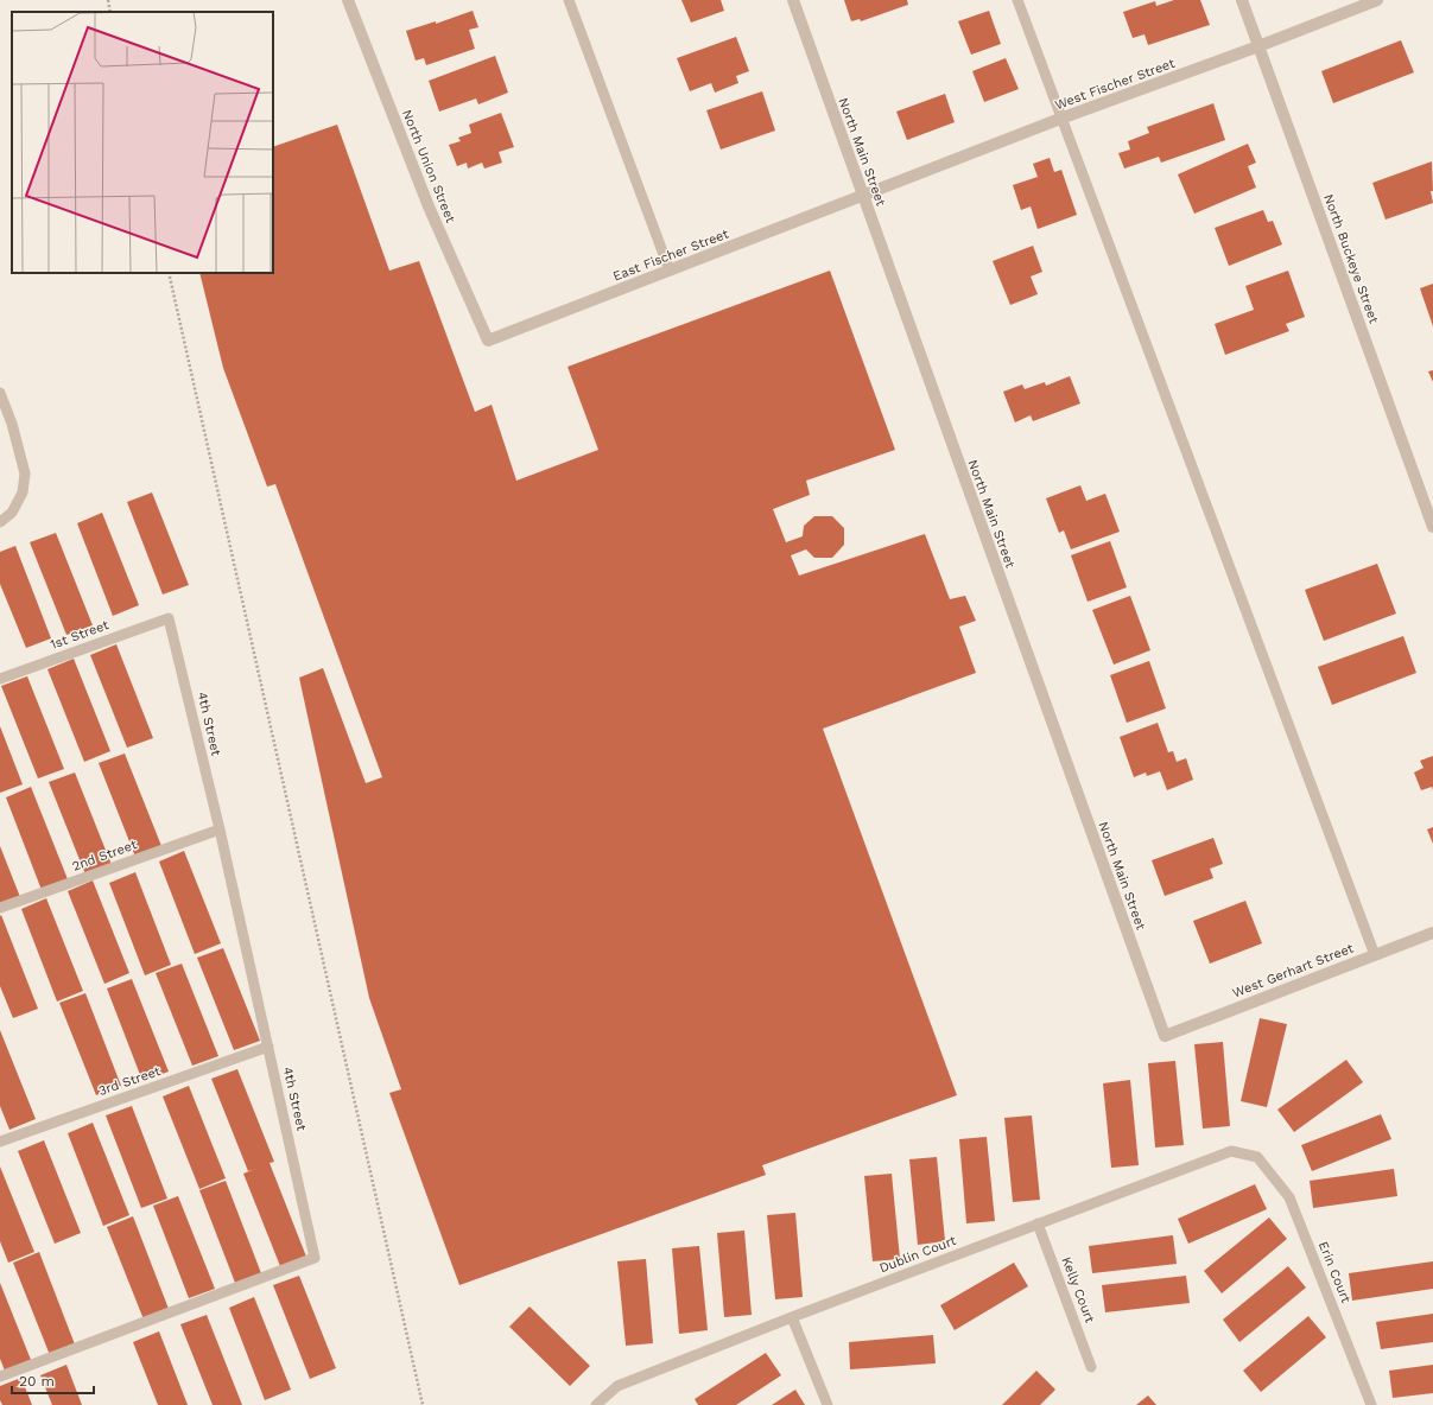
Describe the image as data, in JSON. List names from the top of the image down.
{
  "streets": {
    "street": [
      "West Fischer Street",
      "North Main Street",
      "North Union Street",
      "East Fischer Street",
      "North Buckeye Street",
      "West Gerhart Street"
    ],
    "lane": [
      "1st Street",
      "4th Street",
      "2nd Street",
      "3rd Street",
      "Dublin Court",
      "Erin Court",
      "Kelly Court"
    ]
  },
  "crossings": [
    ["West Fischer Street", "North Main Street"],
    ["West Fischer Street", "East Fischer Street"],
    ["West Fischer Street", "North Buckeye Street"],
    ["North Main Street", "East Fischer Street"],
    ["North Main Street", "West Gerhart Street"],
    ["North Union Street", "East Fischer Street"],
    ["1st Street", "4th Street"],
    ["4th Street", "2nd Street"],
    ["4th Street", "3rd Street"],
    ["Dublin Court", "Erin Court"],
    ["Dublin Court", "Kelly Court"]
  ],
  "scale_bar": "20 m"
}
